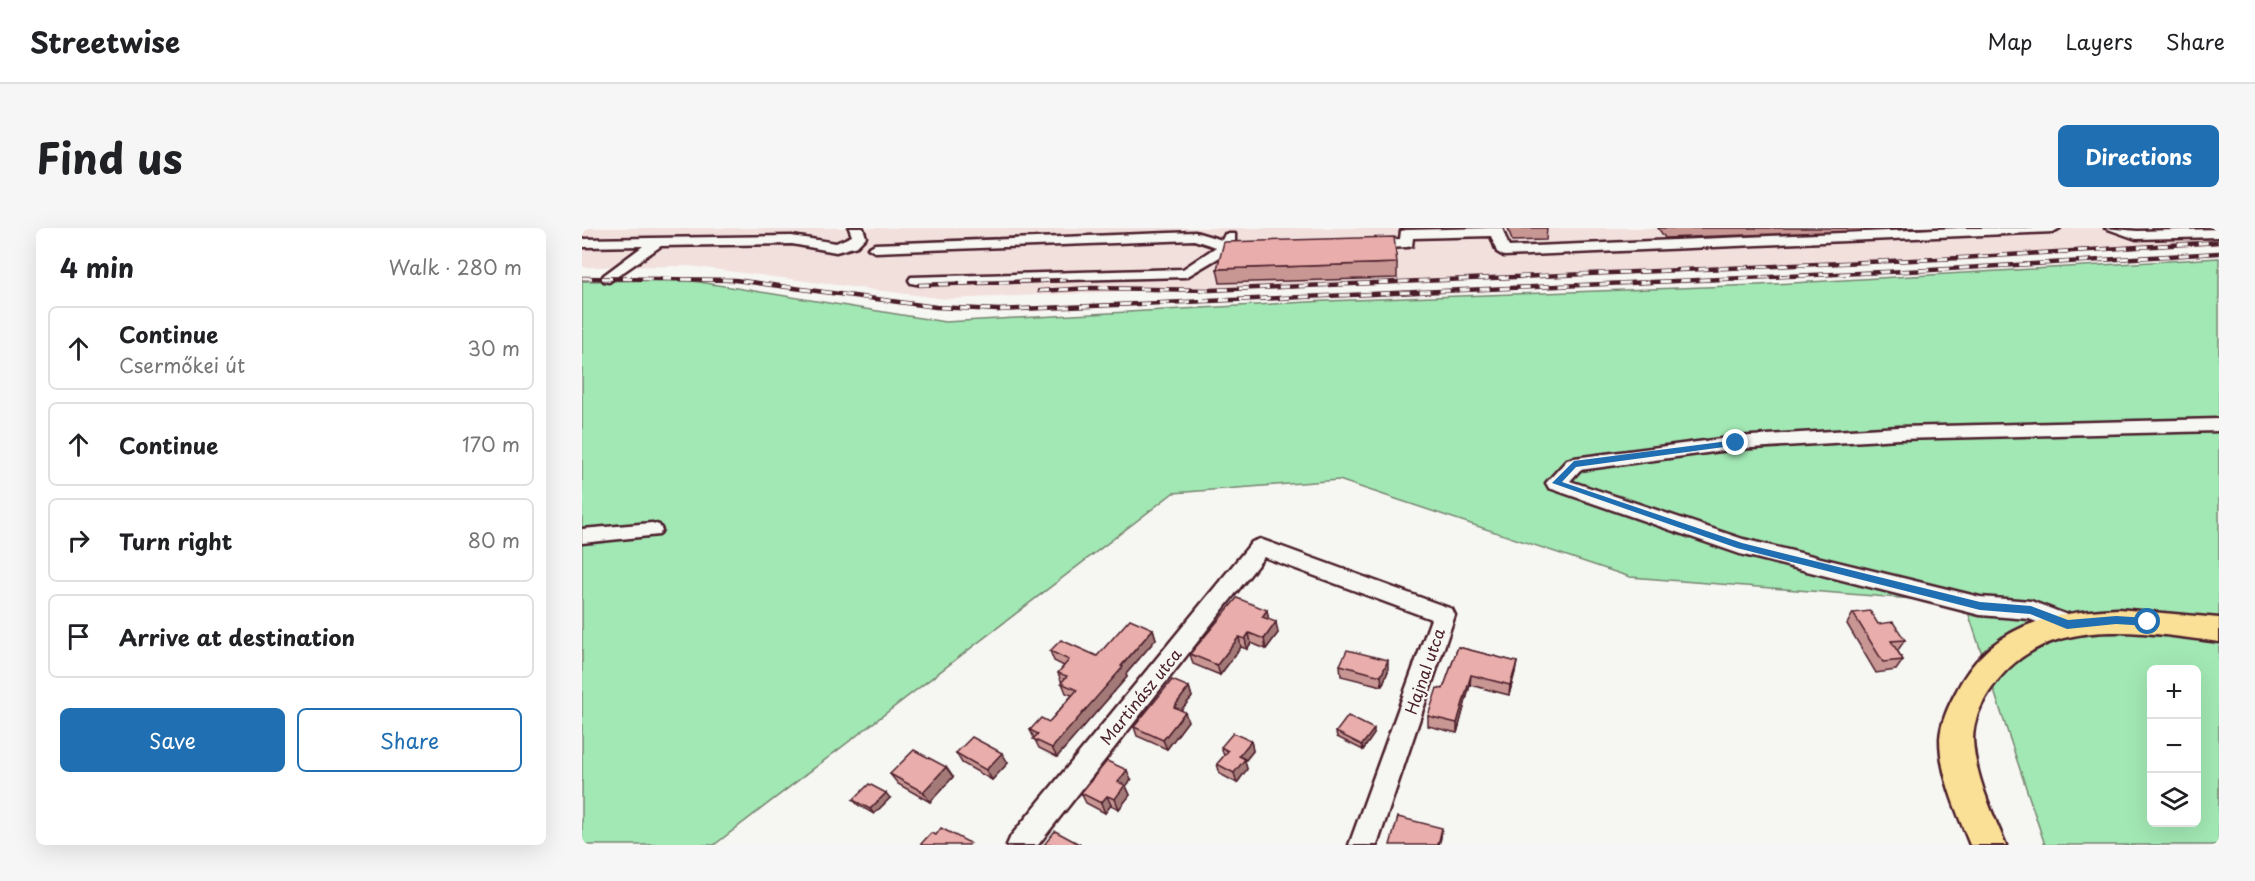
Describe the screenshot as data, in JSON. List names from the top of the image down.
{
  "streets": {
    "street": ["Hajnal utca", "Martinász utca"]
  },
  "crossings": [
    ["Hajnal utca", "Martinász utca"]
  ],
  "page": {
    "header": "Streetwise",
    "nav": ["Map", "Layers", "Share"],
    "title": "Find us",
    "buttons": [
      "Directions",
      ["Save", "Share"]
    ],
    "heading": ["4 min", "Walk · 280 m"],
    "list": [
      ["Continue", "Csermőkei út", "30 m"],
      ["Continue", "170 m"],
      ["Turn right", "80 m"],
      "Arrive at destination"
    ],
    "map_buttons": ["+", "−"]
  }
}
